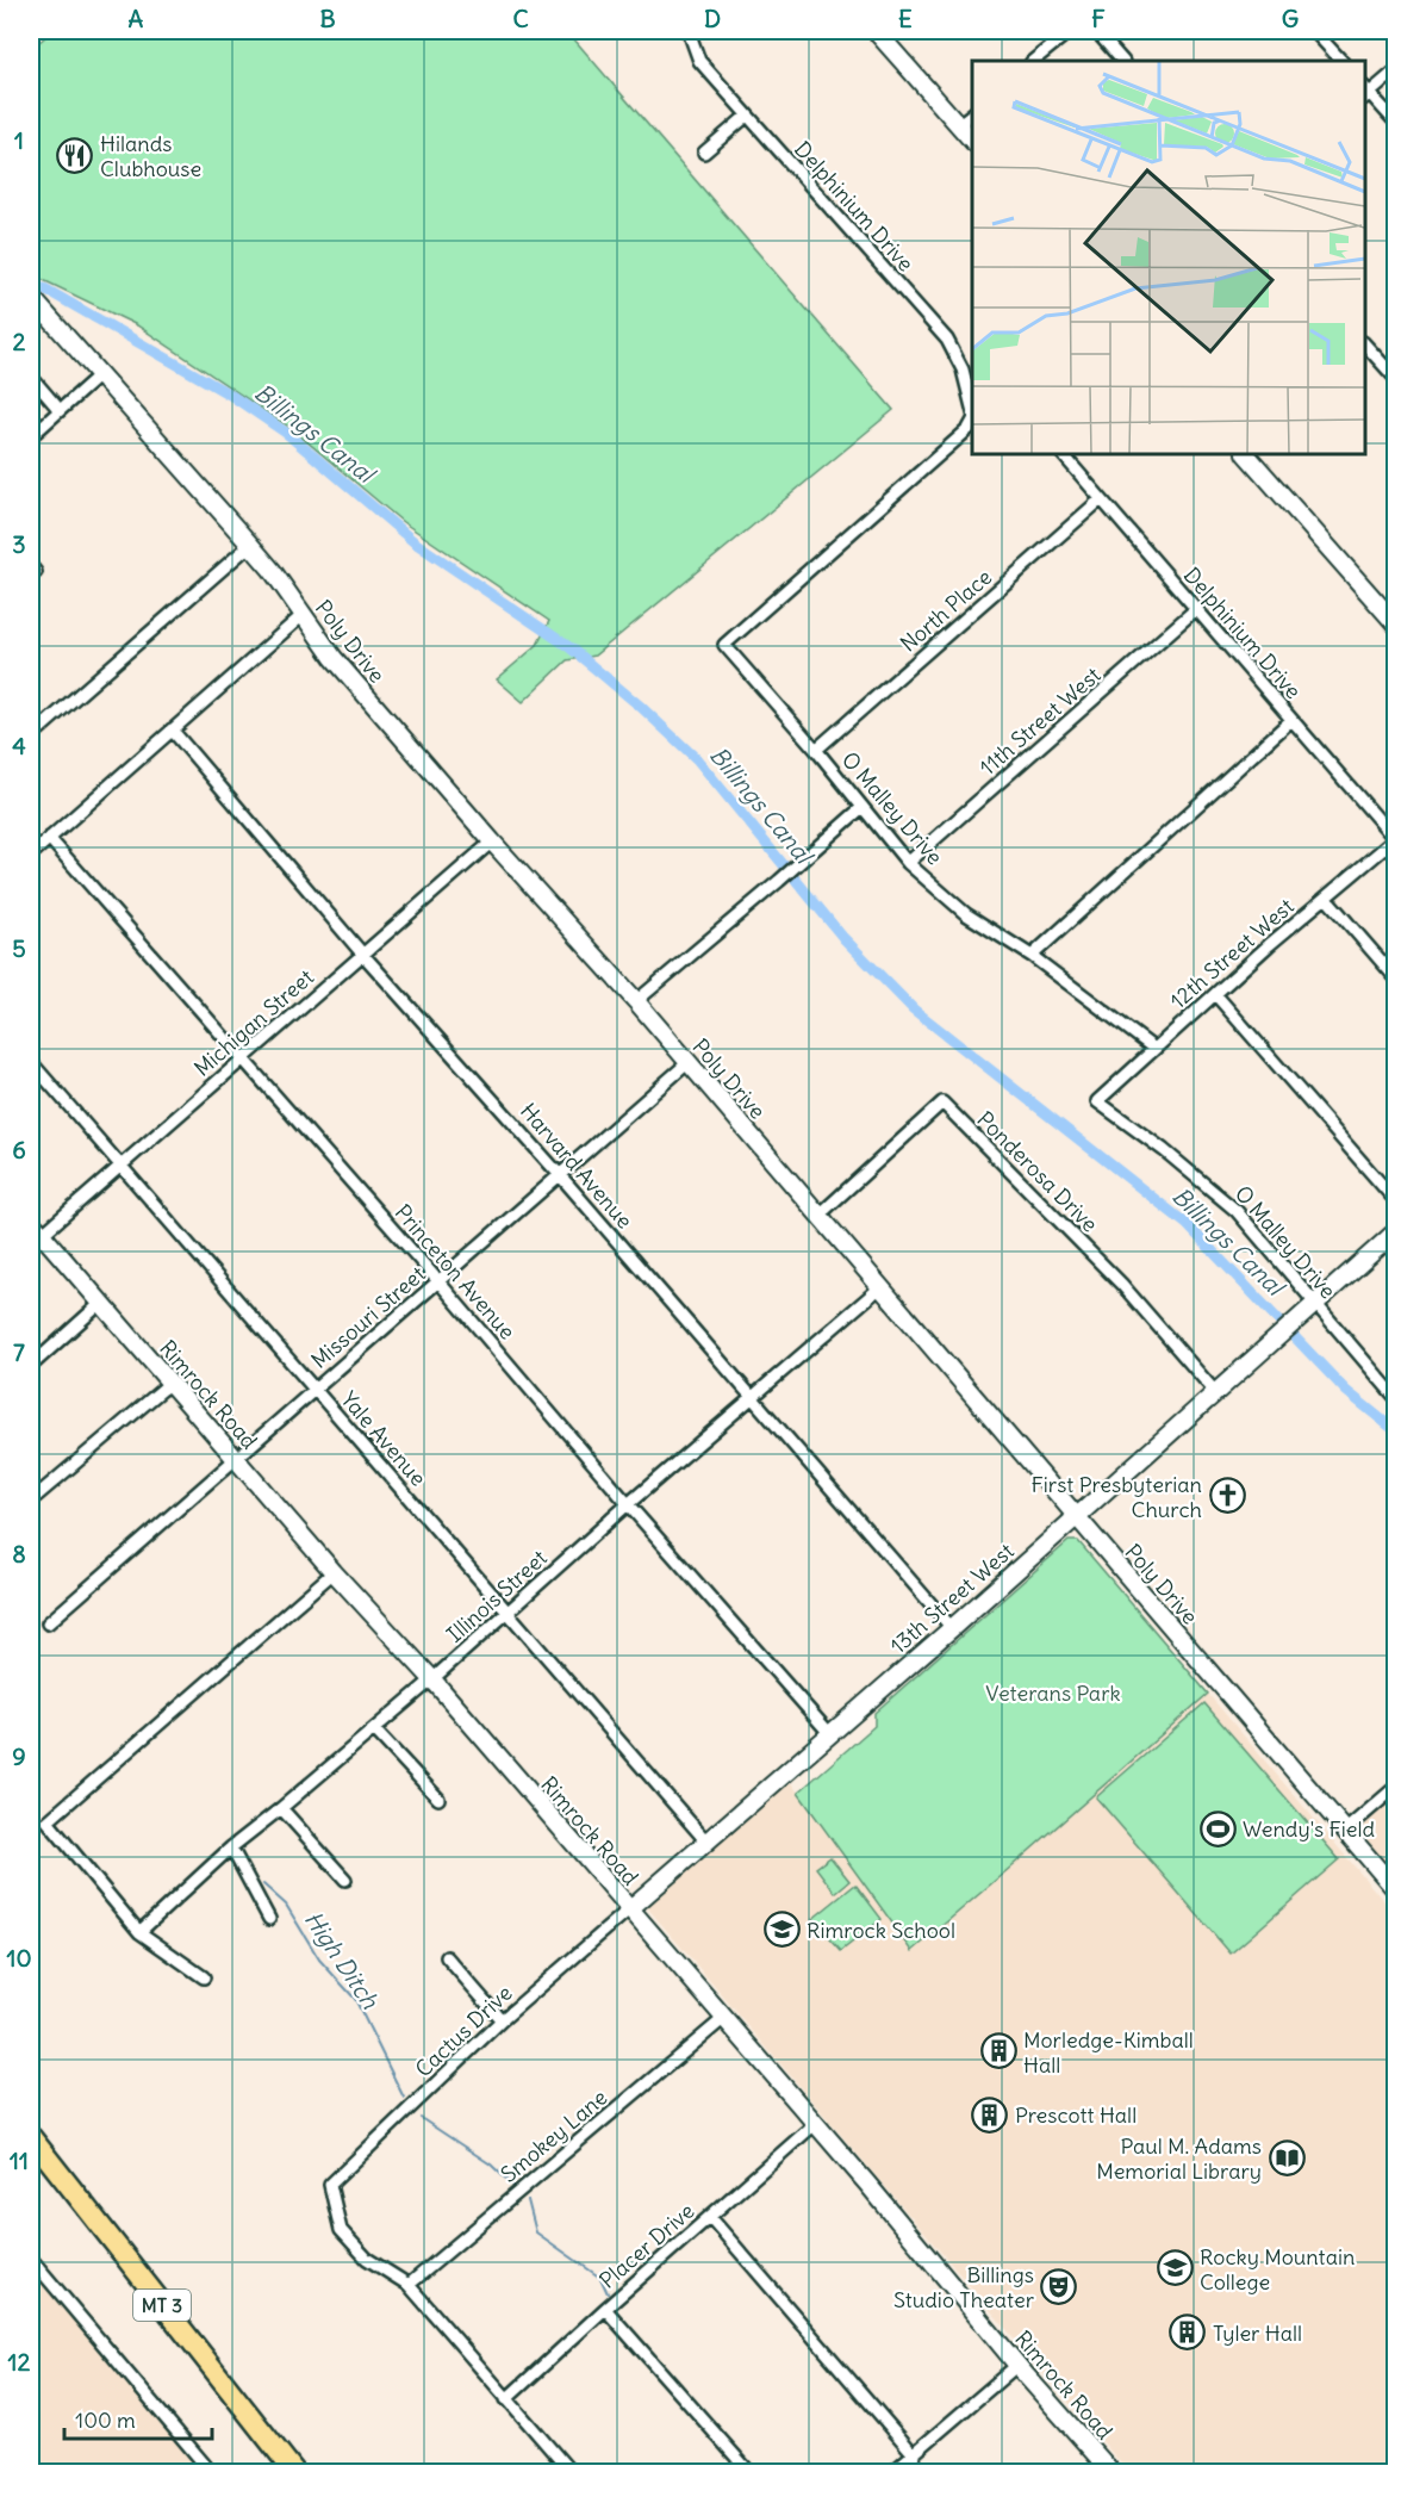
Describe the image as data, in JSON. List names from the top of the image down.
{
  "streets": {
    "highway": ["MT 3"],
    "street": [
      "Delphinium Drive",
      "North Place",
      "Poly Drive",
      "11th Street West",
      "O Malley Drive",
      "12th Street West",
      "Michigan Street",
      "Harvard Avenue",
      "Ponderosa Drive",
      "Princeton Avenue",
      "Missouri Street",
      "Rimrock Road",
      "Yale Avenue",
      "Illinois Street",
      "13th Street West",
      "Cactus Drive",
      "Smokey Lane",
      "Placer Drive"
    ]
  },
  "crossings": [
    ["Delphinium Drive", "North Place"],
    ["Delphinium Drive", "11th Street West"],
    ["Delphinium Drive", "12th Street West"],
    ["North Place", "O Malley Drive"],
    ["Poly Drive", "Michigan Street"],
    ["Poly Drive", "Ponderosa Drive"],
    ["Poly Drive", "Missouri Street"],
    ["Poly Drive", "Illinois Street"],
    ["Poly Drive", "13th Street West"],
    ["11th Street West", "O Malley Drive"],
    ["O Malley Drive", "12th Street West"],
    ["O Malley Drive", "13th Street West"],
    ["Michigan Street", "Harvard Avenue"],
    ["Michigan Street", "Princeton Avenue"],
    ["Michigan Street", "Rimrock Road"],
    ["Michigan Street", "Yale Avenue"],
    ["Harvard Avenue", "Missouri Street"],
    ["Harvard Avenue", "Illinois Street"],
    ["Harvard Avenue", "13th Street West"],
    ["Ponderosa Drive", "13th Street West"],
    ["Princeton Avenue", "Missouri Street"],
    ["Princeton Avenue", "Illinois Street"],
    ["Princeton Avenue", "13th Street West"],
    ["Missouri Street", "Rimrock Road"],
    ["Missouri Street", "Yale Avenue"],
    ["Rimrock Road", "Illinois Street"],
    ["Rimrock Road", "13th Street West"],
    ["Rimrock Road", "Cactus Drive"],
    ["Rimrock Road", "Smokey Lane"],
    ["Rimrock Road", "Placer Drive"],
    ["Yale Avenue", "Illinois Street"],
    ["Yale Avenue", "13th Street West"],
    ["13th Street West", "Cactus Drive"],
    ["Cactus Drive", "Smokey Lane"]
  ],
  "water": ["Billings Canal", "High Ditch"],
  "parks": ["Veterans Park"],
  "places": {
    "restaurant": ["Hilands Clubhouse"],
    "church": ["First Presbyterian Church"],
    "sports": ["Wendy's Field"],
    "school or university": ["Rimrock School", "Rocky Mountain College"],
    "building": ["Morledge-Kimball Hall", "Prescott Hall", "Tyler Hall"],
    "library": ["Paul M. Adams Memorial Library"],
    "theatre": ["Billings Studio Theater"]
  },
  "scale_bar": "100 m",
  "grid": {
    "columns": [
      "A",
      "B",
      "C",
      "D",
      "E",
      "F",
      "G"
    ],
    "rows": [
      "1",
      "2",
      "3",
      "4",
      "5",
      "6",
      "7",
      "8",
      "9",
      "10",
      "11",
      "12"
    ]
  }
}
